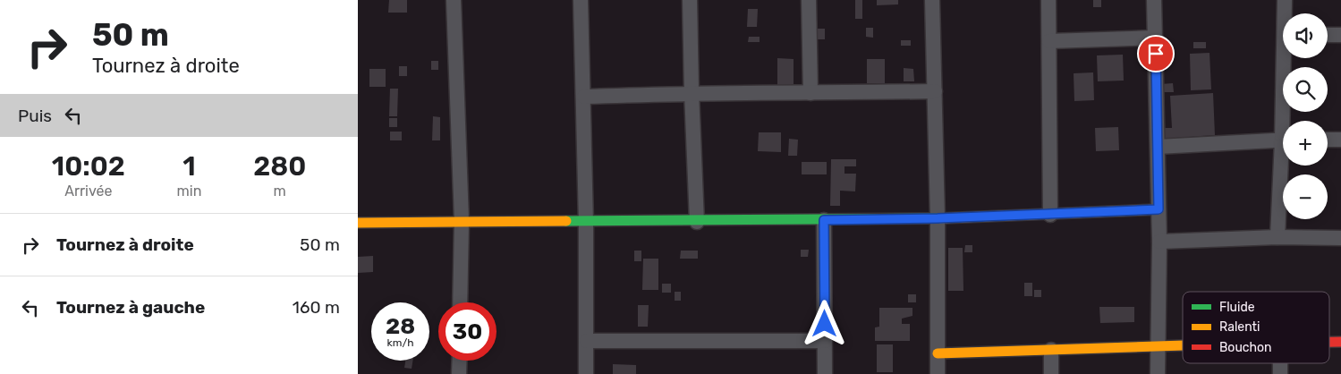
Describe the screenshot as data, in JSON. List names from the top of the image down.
{
  "legend": ["Fluide", "Ralenti", "Bouchon"],
  "page": {
    "turn": ["50 m", "Tournez à droite"],
    "map_buttons": ["+", "−"],
    "then": "Puis",
    "eta": [
      "10:02",
      "Arrivée",
      "1",
      "min",
      "280",
      "m"
    ],
    "list": [
      {
        "name": "Tournez à droite",
        "value": "50 m"
      },
      {
        "name": "Tournez à gauche",
        "value": "160 m"
      }
    ],
    "speed": "28 km/h",
    "limit": "30"
  }
}
